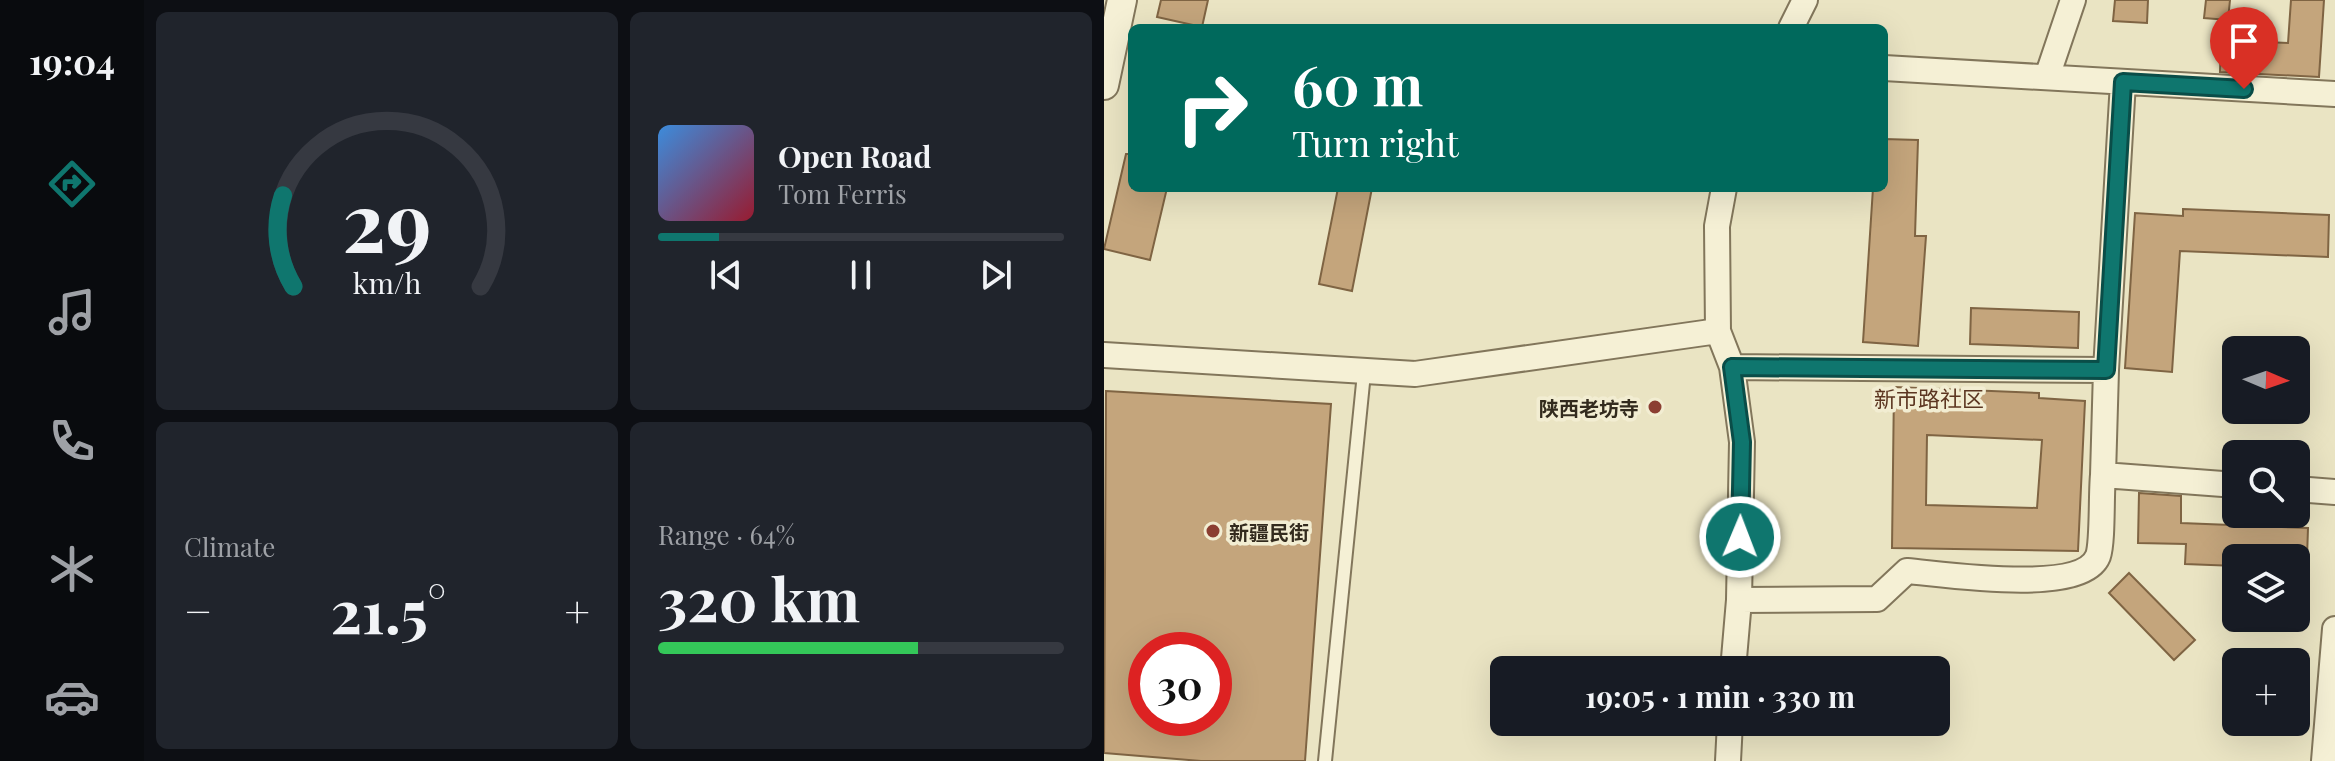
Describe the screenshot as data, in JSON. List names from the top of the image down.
{
  "districts": ["新市路社区"],
  "places": ["陕西老坊寺", "新疆民街"],
  "north": "right",
  "page": {
    "tabs": "19:04",
    "turn": ["60 m", "Turn right"],
    "song": ["Open Road", "Tom Ferris"],
    "map_buttons": "+",
    "tile": [
      "Climate",
      ["Range · 64%", "320 km"]
    ],
    "heat": ["−", "21.5°", "+"],
    "limit": "30",
    "trip": "19:05 · 1 min · 330 m",
    "gauge": ["29", "km/h"]
  }
}
